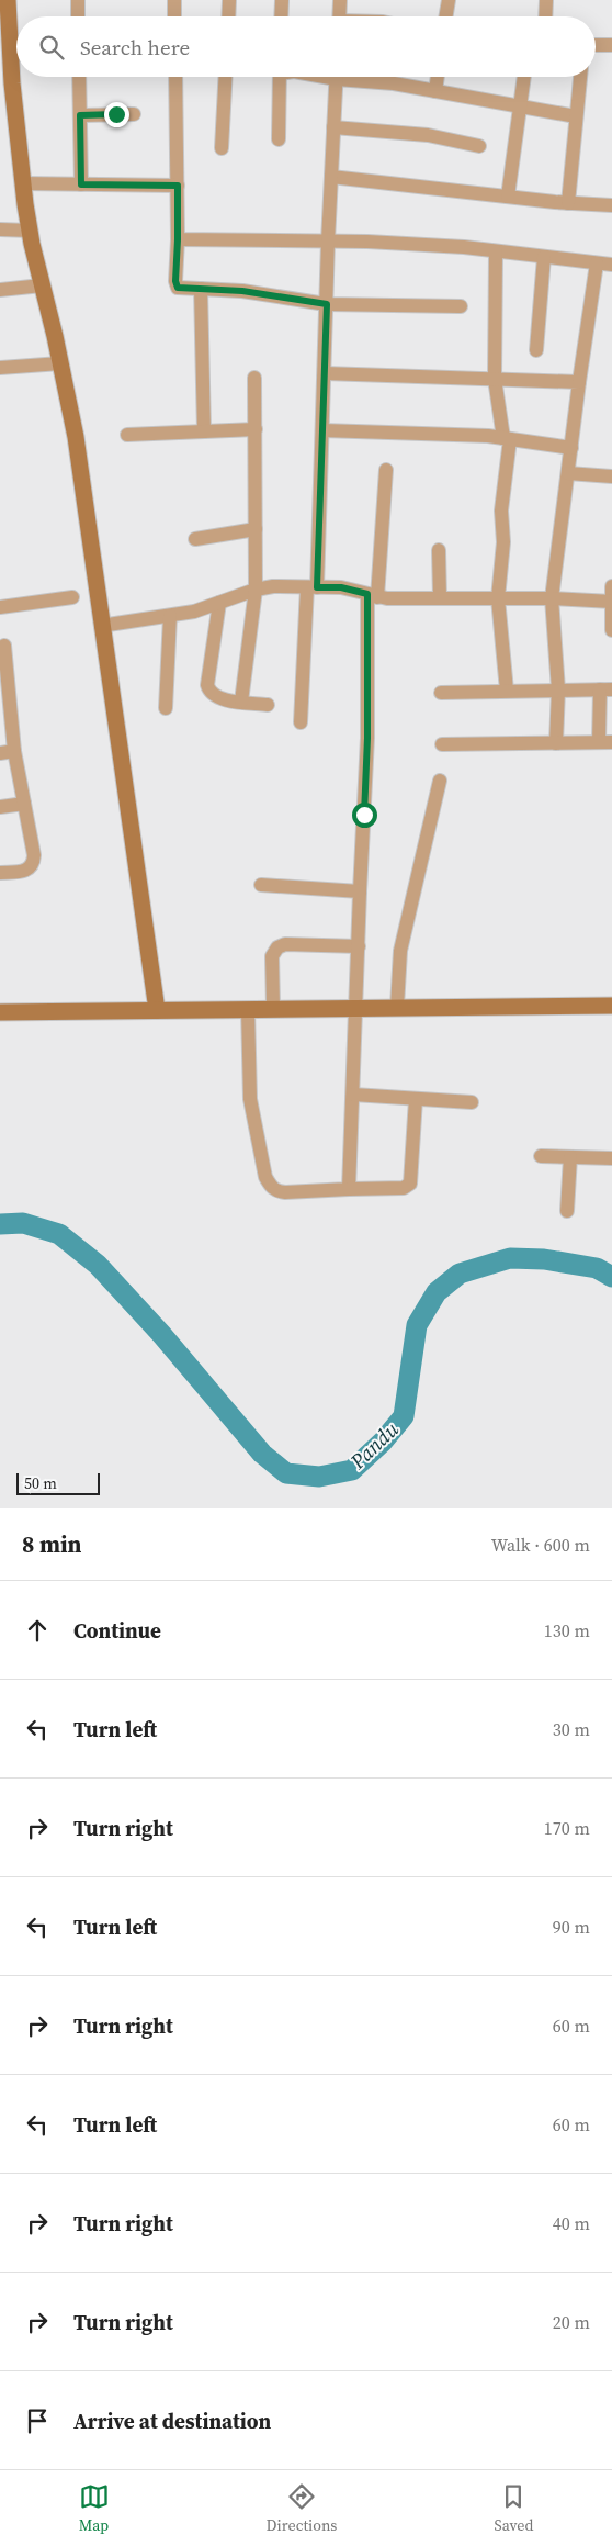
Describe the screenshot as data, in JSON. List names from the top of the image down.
{
  "water": ["Pandu"],
  "scale_bar": "50 m",
  "page": {
    "search": "Search here",
    "scale": "50 m",
    "heading": ["8 min", "Walk · 600 m"],
    "list": [
      ["Continue", "130 m"],
      ["Turn left", "30 m"],
      ["Turn right", "170 m"],
      ["Turn left", "90 m"],
      ["Turn right", "60 m"],
      ["Turn left", "60 m"],
      ["Turn right", "40 m"],
      ["Turn right", "20 m"],
      "Arrive at destination"
    ],
    "nav": ["Map", "Directions", "Saved"]
  }
}
